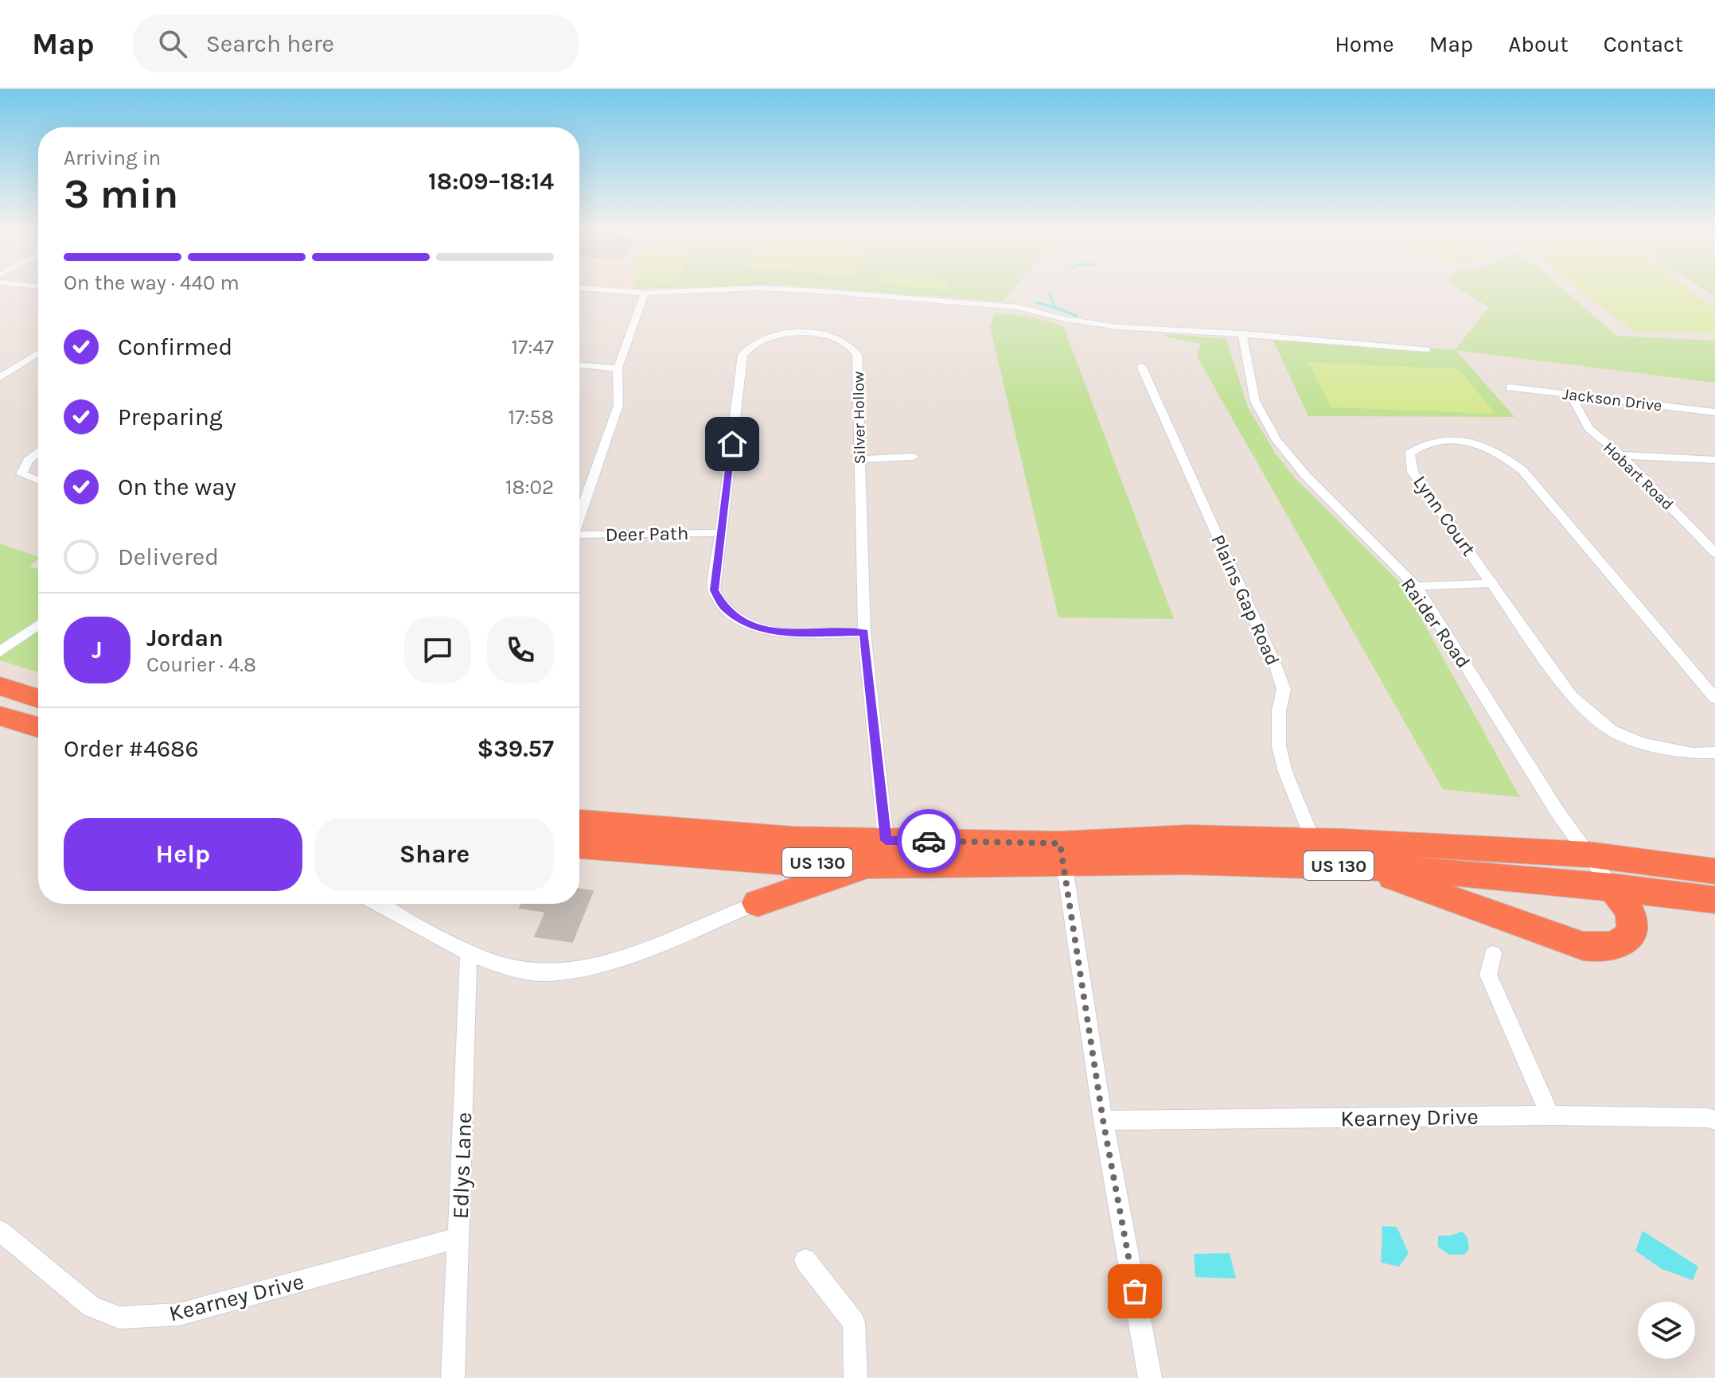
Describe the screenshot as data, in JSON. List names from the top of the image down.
{
  "streets": {
    "highway": ["US 130"],
    "street": [
      "Jackson Drive",
      "Silver Hollow",
      "Hobart Road",
      "Lynn Court",
      "Deer Path",
      "Plains Gap Road",
      "Raider Road",
      "Kearney Drive",
      "Edlys Lane"
    ]
  },
  "crossings": [
    ["Jackson Drive", "Hobart Road"],
    ["Silver Hollow", "Deer Path"],
    ["Silver Hollow", "US 130"],
    ["Plains Gap Road", "US 130"],
    ["Raider Road", "US 130"],
    ["Kearney Drive", "Edlys Lane"]
  ],
  "page": {
    "header": "Map",
    "search": "Search here",
    "nav": [
      "Home",
      "Map",
      "About",
      "Contact"
    ],
    "heading": ["3 min", "Arriving in", "18:09–18:14"],
    "panel": [
      "Jordan",
      "Courier · 4.8",
      "Order #4686",
      "$39.57"
    ],
    "bar": "On the way · 440 m",
    "list": [
      ["Confirmed", "17:47"],
      ["Preparing", "17:58"],
      ["On the way", "18:02"],
      "Delivered"
    ],
    "round": "J",
    "buttons": ["Help", "Share"]
  }
}
